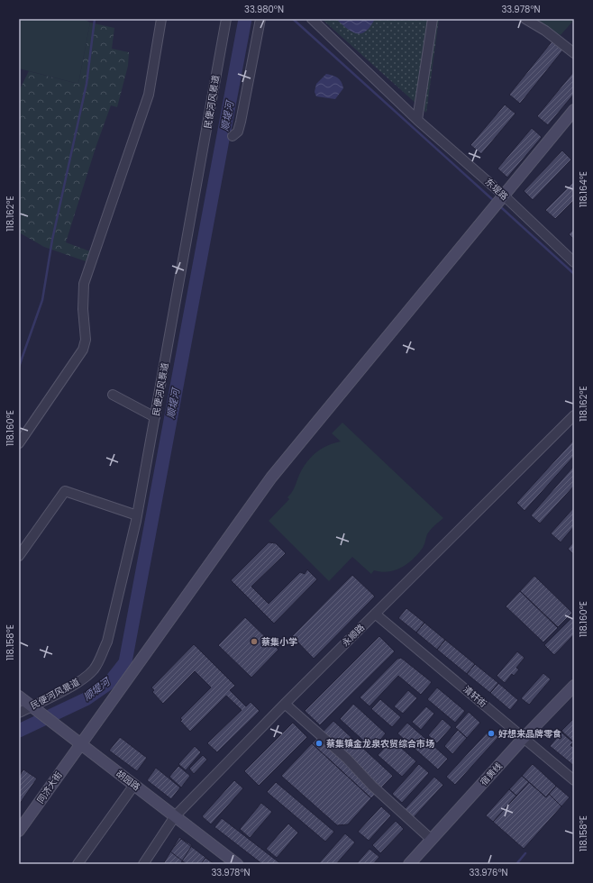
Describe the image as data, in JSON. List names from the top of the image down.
{
  "streets": {
    "street": [
      "民便河风景道",
      "东堤路",
      "永顺路",
      "清轩街",
      "宿黄线",
      "胡园路",
      "同济大街"
    ]
  },
  "crossings": [
    ["民便河风景道", "胡园路"],
    ["东堤路", "同济大街"],
    ["永顺路", "清轩街"],
    ["永顺路", "胡园路"],
    ["清轩街", "宿黄线"],
    ["胡园路", "同济大街"]
  ],
  "water": ["顺堤河"],
  "places": ["蔡集小学", "好想来品牌零食", "蔡集镇金龙泉农贸综合市场"],
  "coordinates": [
    "33.980°N",
    "33.978°N",
    "118.164°E",
    "118.162°E",
    "118.160°E",
    "118.158°E",
    "33.976°N"
  ]
}
